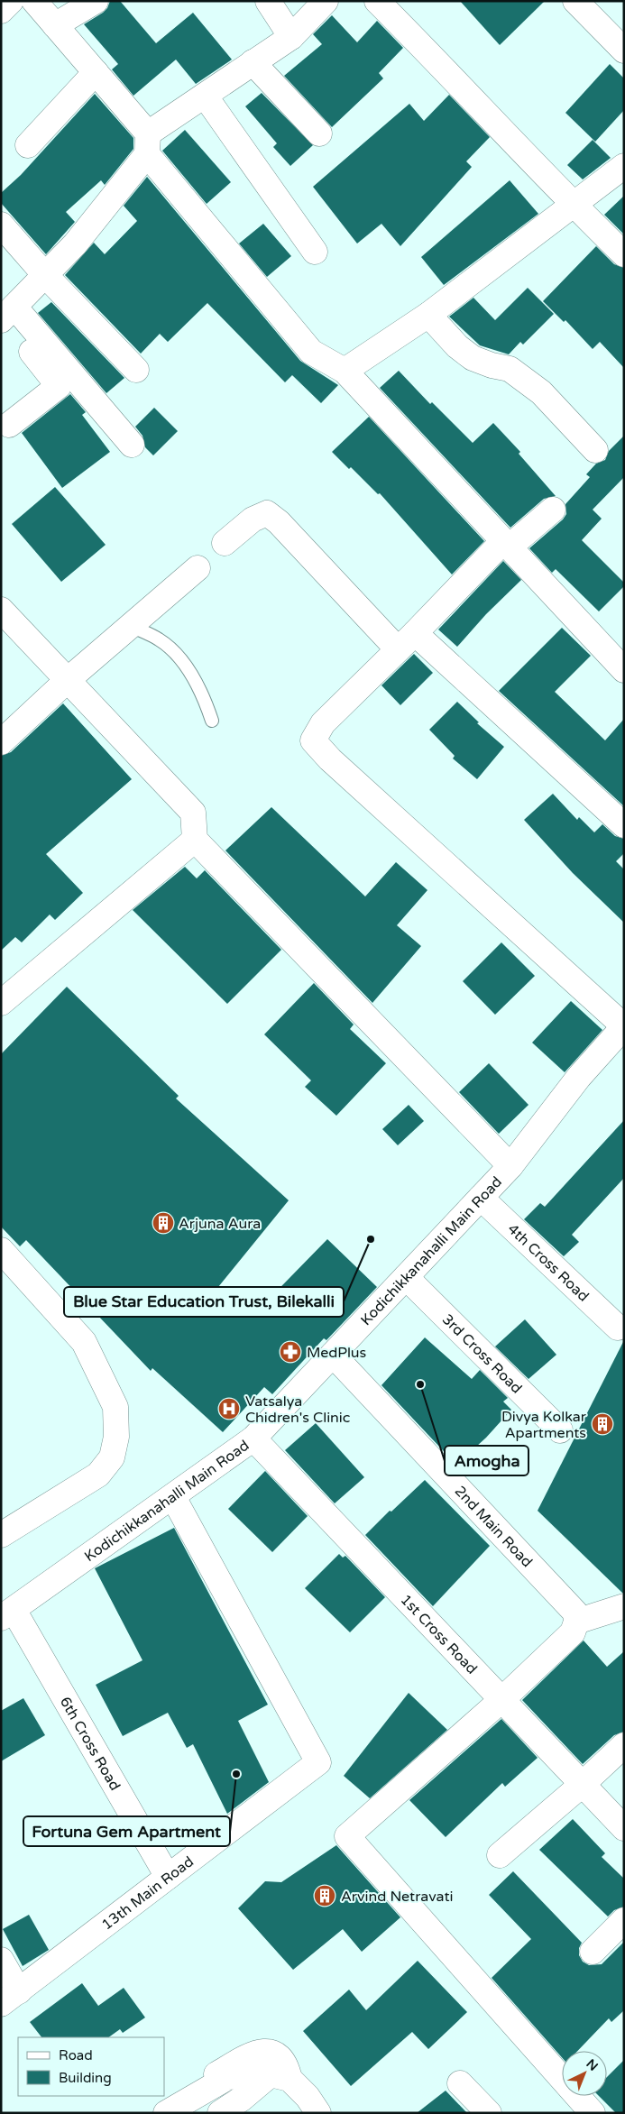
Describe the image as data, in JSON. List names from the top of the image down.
{
  "streets": {
    "street": [
      "Kodichikkanahalli Main Road",
      "4th Cross Road",
      "3rd Cross Road",
      "2nd Main Road",
      "1st Cross Road",
      "6th Cross Road",
      "13th Main Road"
    ]
  },
  "crossings": [
    ["Kodichikkanahalli Main Road", "4th Cross Road"],
    ["Kodichikkanahalli Main Road", "3rd Cross Road"],
    ["Kodichikkanahalli Main Road", "2nd Main Road"],
    ["Kodichikkanahalli Main Road", "1st Cross Road"],
    ["Kodichikkanahalli Main Road", "6th Cross Road"],
    ["Kodichikkanahalli Main Road", "13th Main Road"],
    ["6th Cross Road", "13th Main Road"]
  ],
  "places": {
    "building": ["Arjuna Aura", "Divya Kolkar Apartments", "Arvind Netravati"],
    "other": ["Blue Star Education Trust, Bilekalli", "Amogha", "Fortuna Gem Apartment"],
    "pharmacy": ["MedPlus"],
    "hospital": ["Vatsalya Chidren's Clinic"]
  },
  "legend": ["Road", "Building"],
  "north": "top right"
}
